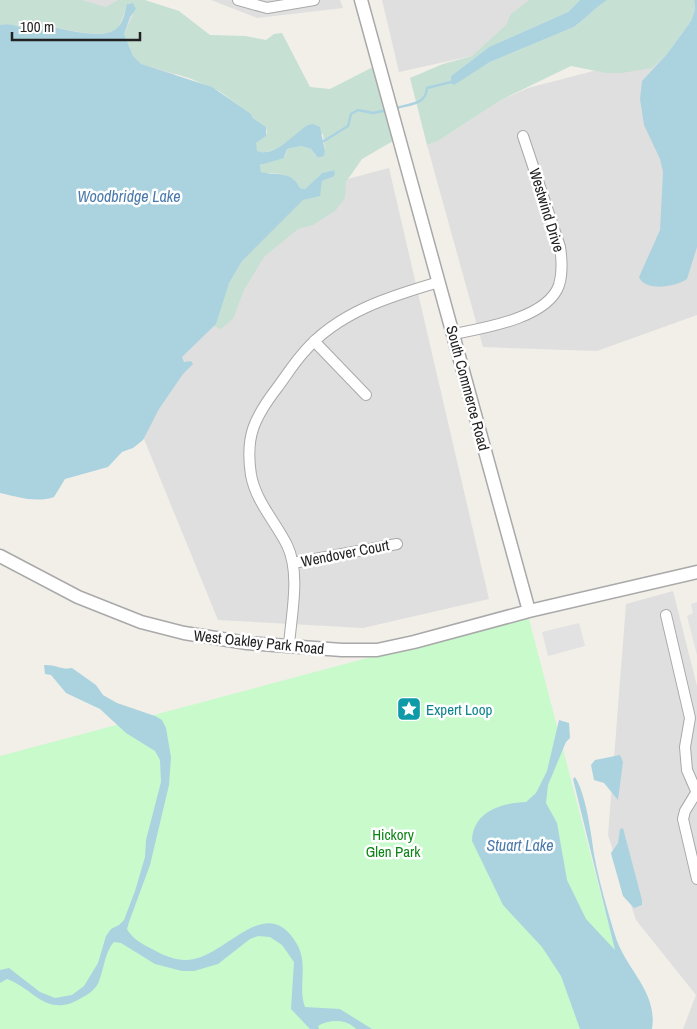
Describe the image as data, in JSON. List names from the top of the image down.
{
  "streets": {
    "street": [
      "Westwind Drive",
      "South Commerce Road",
      "Wendover Court",
      "West Oakley Park Road"
    ]
  },
  "crossings": [
    ["Westwind Drive", "South Commerce Road"],
    ["South Commerce Road", "West Oakley Park Road"]
  ],
  "water": ["Woodbridge Lake", "Stuart Lake"],
  "parks": ["Hickory Glen Park"],
  "places": {
    "place": ["Expert Loop"]
  },
  "scale_bar": "100 m"
}
